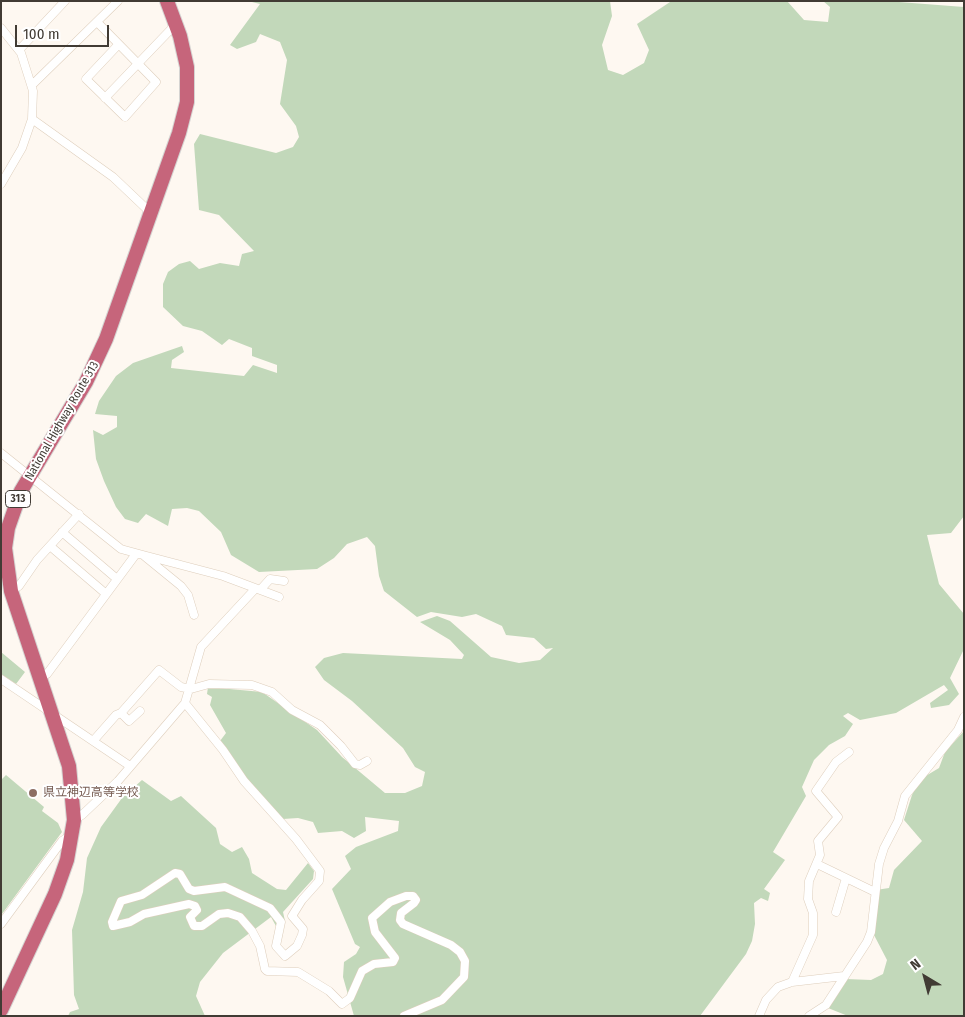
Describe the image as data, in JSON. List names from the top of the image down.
{
  "streets": {
    "highway": ["National Highway Route 313", "313"]
  },
  "places": ["県立神辺高等学校"],
  "scale_bar": "100 m",
  "north": "top left"
}
